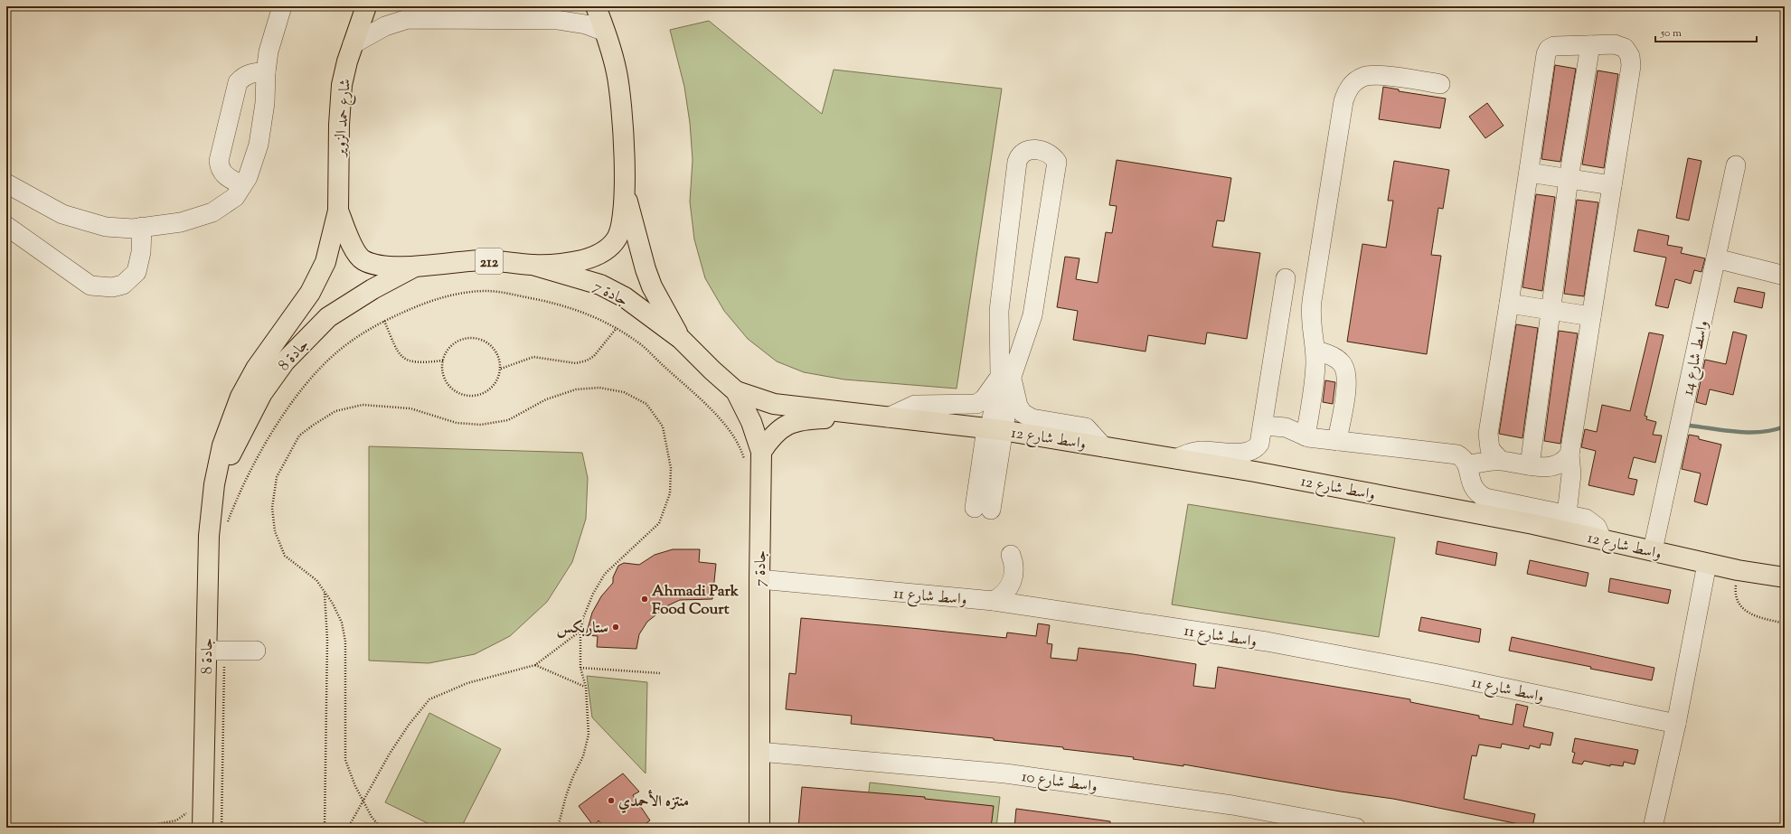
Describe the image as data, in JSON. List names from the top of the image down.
{
  "streets": {
    "main road": [
      "شارع حمد الزوير",
      "212",
      "جادة 7",
      "جادة 8",
      "واسط شارع 12"
    ],
    "street": ["واسط شارع 14", "واسط شارع 11", "واسط شارع 10"]
  },
  "crossings": [
    ["شارع حمد الزوير", "212"],
    ["شارع حمد الزوير", "جادة 8"],
    ["212", "جادة 7"],
    ["212", "جادة 8"],
    ["جادة 7", "واسط شارع 12"],
    ["جادة 7", "واسط شارع 11"],
    ["جادة 7", "واسط شارع 10"],
    ["واسط شارع 14", "واسط شارع 12"]
  ],
  "places": ["Ahmadi Park Food Court", "ستاربكس", "منتزه الأحمدي"],
  "scale_bar": "50 m"
}
